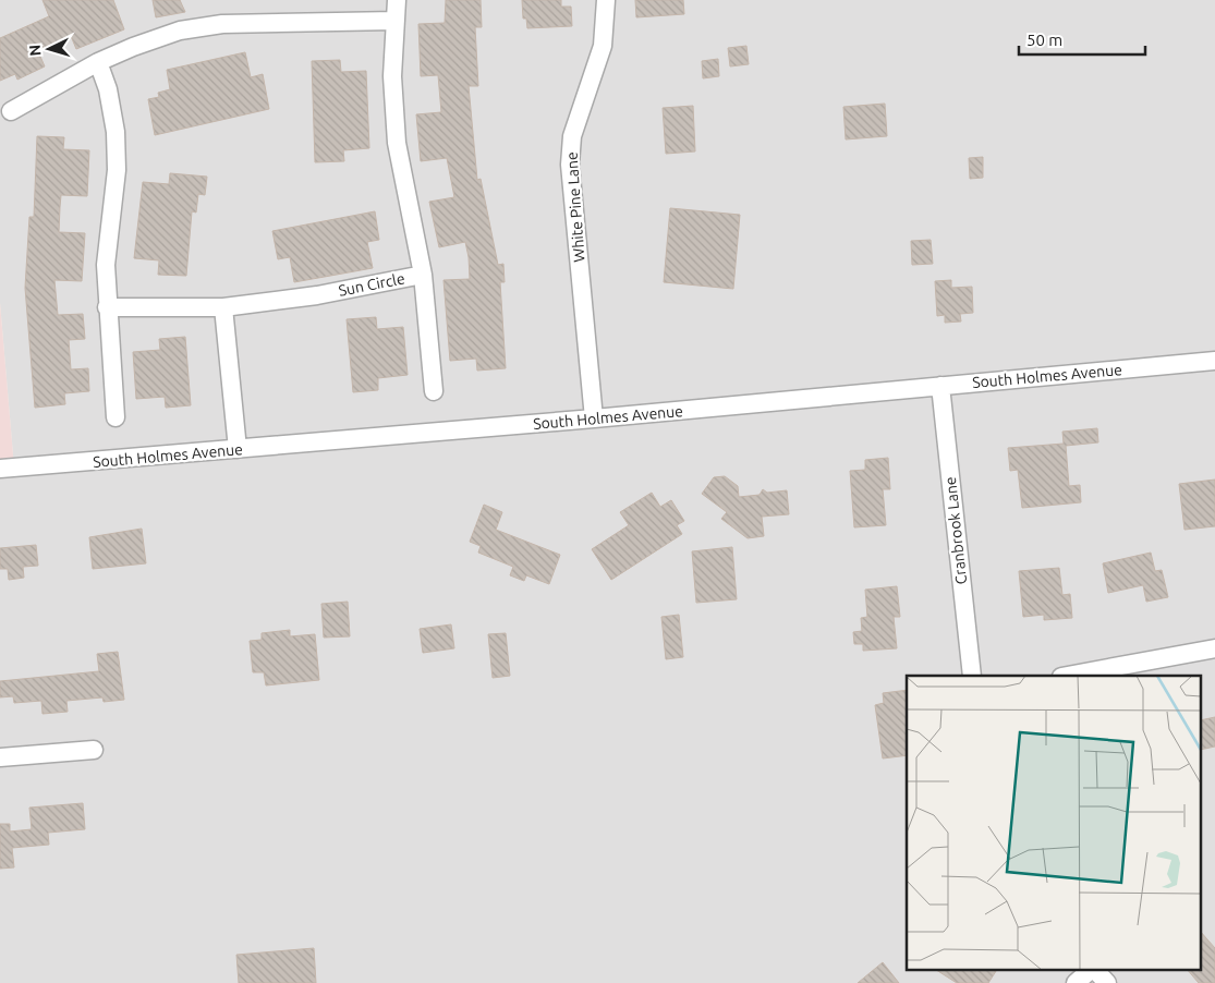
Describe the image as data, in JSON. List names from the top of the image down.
{
  "streets": {
    "street": [
      "White Pine Lane",
      "Sun Circle",
      "South Holmes Avenue",
      "Cranbrook Lane"
    ]
  },
  "crossings": [
    ["White Pine Lane", "South Holmes Avenue"],
    ["South Holmes Avenue", "Cranbrook Lane"]
  ],
  "scale_bar": "50 m",
  "north": "left"
}
